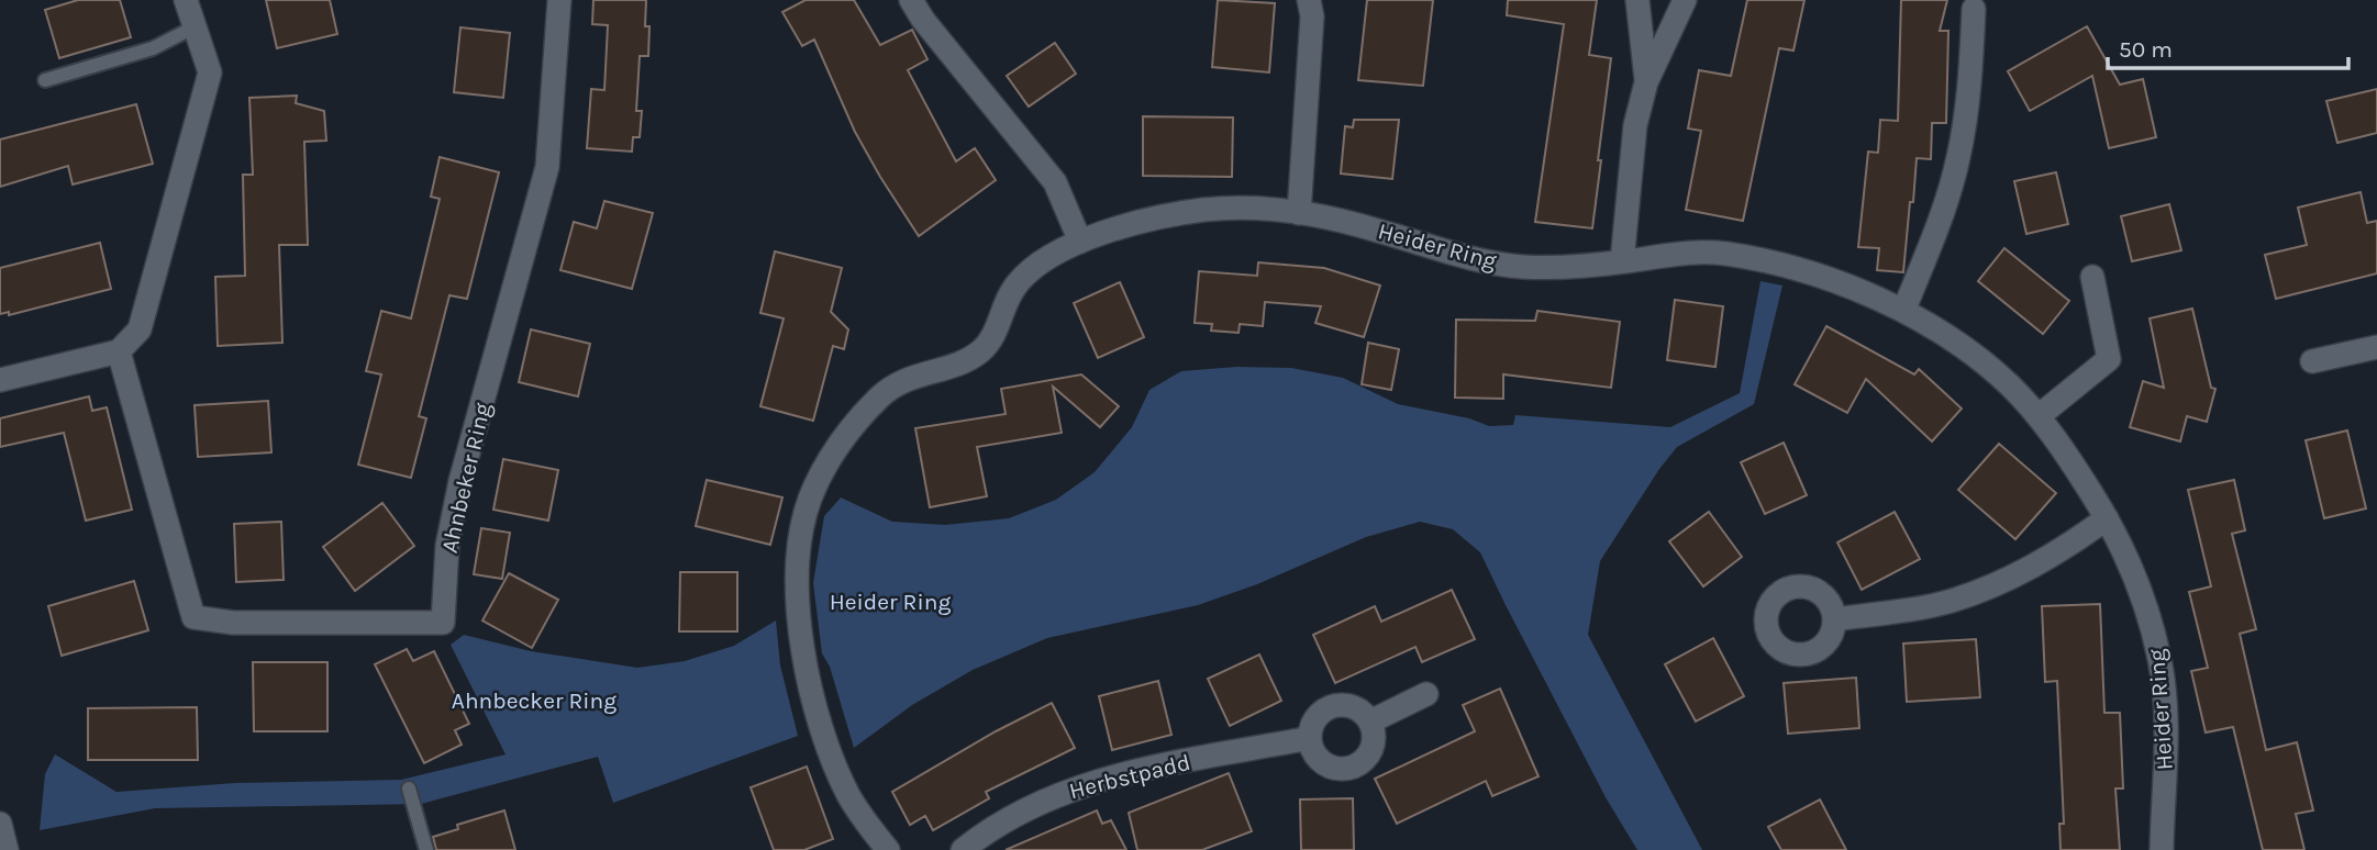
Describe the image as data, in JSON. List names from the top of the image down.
{
  "streets": {
    "street": ["Heider Ring", "Ahnbeker Ring", "Herbstpadd"]
  },
  "parks": ["Heider Ring", "Ahnbecker Ring"],
  "scale_bar": "50 m"
}
